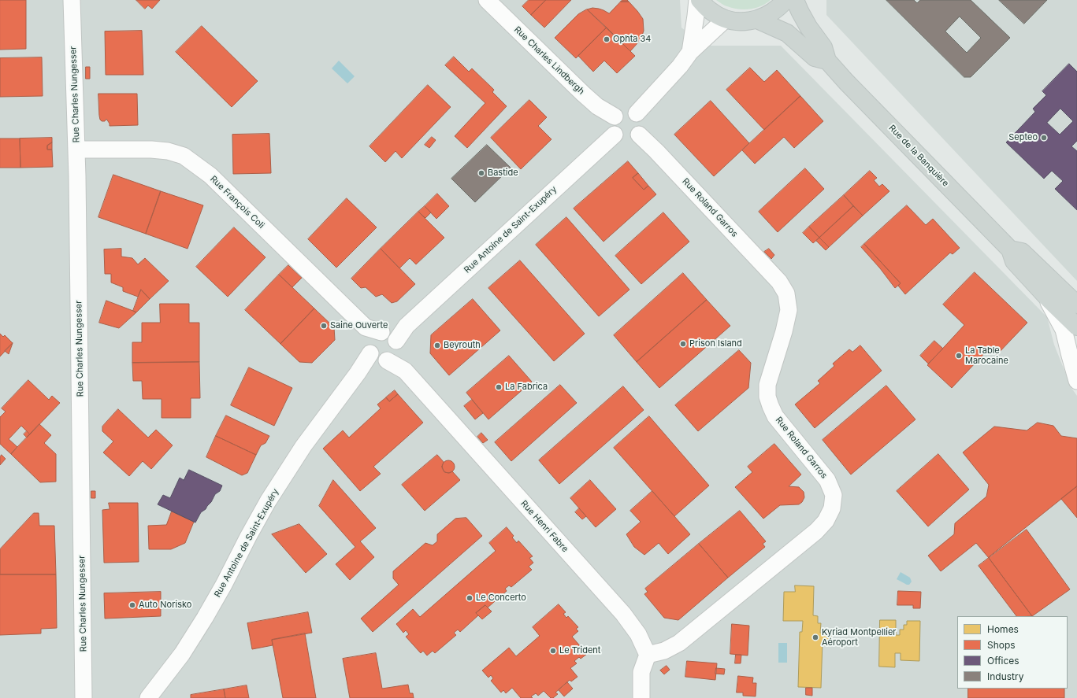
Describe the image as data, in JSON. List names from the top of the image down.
{
  "streets": {
    "main road": ["Rue de la Banquière"],
    "street": [
      "Rue Charles Lindbergh",
      "Rue Charles Nungesser",
      "Rue François Coli",
      "Rue Roland Garros",
      "Rue Antoine de Saint-Exupéry",
      "Rue Henri Fabre"
    ]
  },
  "crossings": [
    ["Rue Charles Lindbergh", "Rue Roland Garros"],
    ["Rue Charles Lindbergh", "Rue Antoine de Saint-Exupéry"],
    ["Rue Charles Nungesser", "Rue François Coli"],
    ["Rue François Coli", "Rue Antoine de Saint-Exupéry"],
    ["Rue François Coli", "Rue Henri Fabre"],
    ["Rue Roland Garros", "Rue Antoine de Saint-Exupéry"],
    ["Rue Roland Garros", "Rue Henri Fabre"],
    ["Rue Antoine de Saint-Exupéry", "Rue Henri Fabre"]
  ],
  "places": [
    "Ophta 34",
    "Septeo",
    "Bastide",
    "Saine Ouverte",
    "Prison Island",
    "Beyrouth",
    "La Table Marocaine",
    "La Fabrica",
    "Le Concerto",
    "Auto Norisko",
    "Kyriad Montpellier Aéroport",
    "Le Trident"
  ],
  "legend": [
    "Homes",
    "Shops",
    "Offices",
    "Industry"
  ]
}
